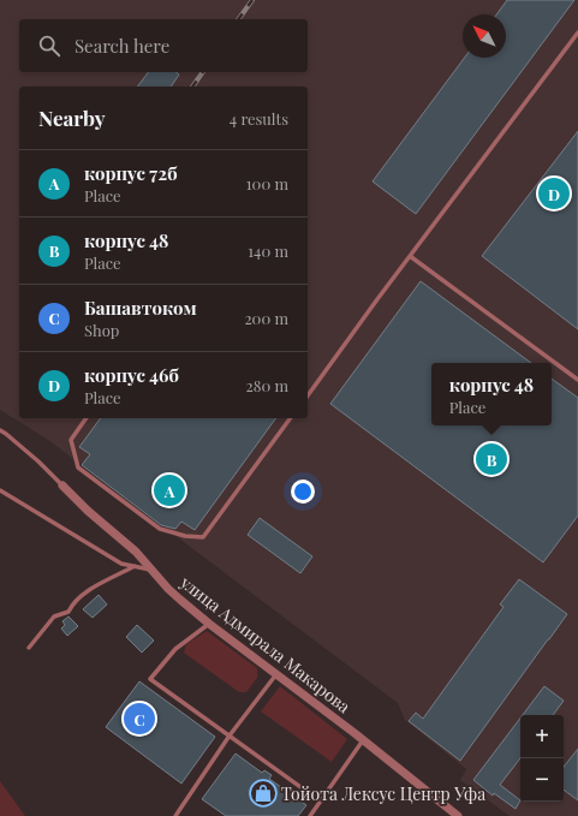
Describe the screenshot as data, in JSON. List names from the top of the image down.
{
  "streets": {
    "street": ["улица Адмирала Макарова"]
  },
  "places": {
    "shop": ["Тойота Лексус Центр Уфа"]
  },
  "north": "top left",
  "page": {
    "search": "Search here",
    "heading": ["Nearby", "4 results"],
    "list": [
      {
        "mark": "A",
        "name": "корпус 72б",
        "note": "Place",
        "value": "100 m"
      },
      {
        "mark": "B",
        "name": "корпус 48",
        "note": "Place",
        "value": "140 m"
      },
      {
        "mark": "C",
        "name": "Башавтоком",
        "note": "Shop",
        "value": "200 m"
      },
      {
        "mark": "D",
        "name": "корпус 46б",
        "note": "Place",
        "value": "280 m"
      }
    ],
    "pins": [
      "D",
      "B",
      "A",
      "C"
    ],
    "popup": ["корпус 48", "Place"],
    "map_buttons": ["+", "−"]
  }
}
